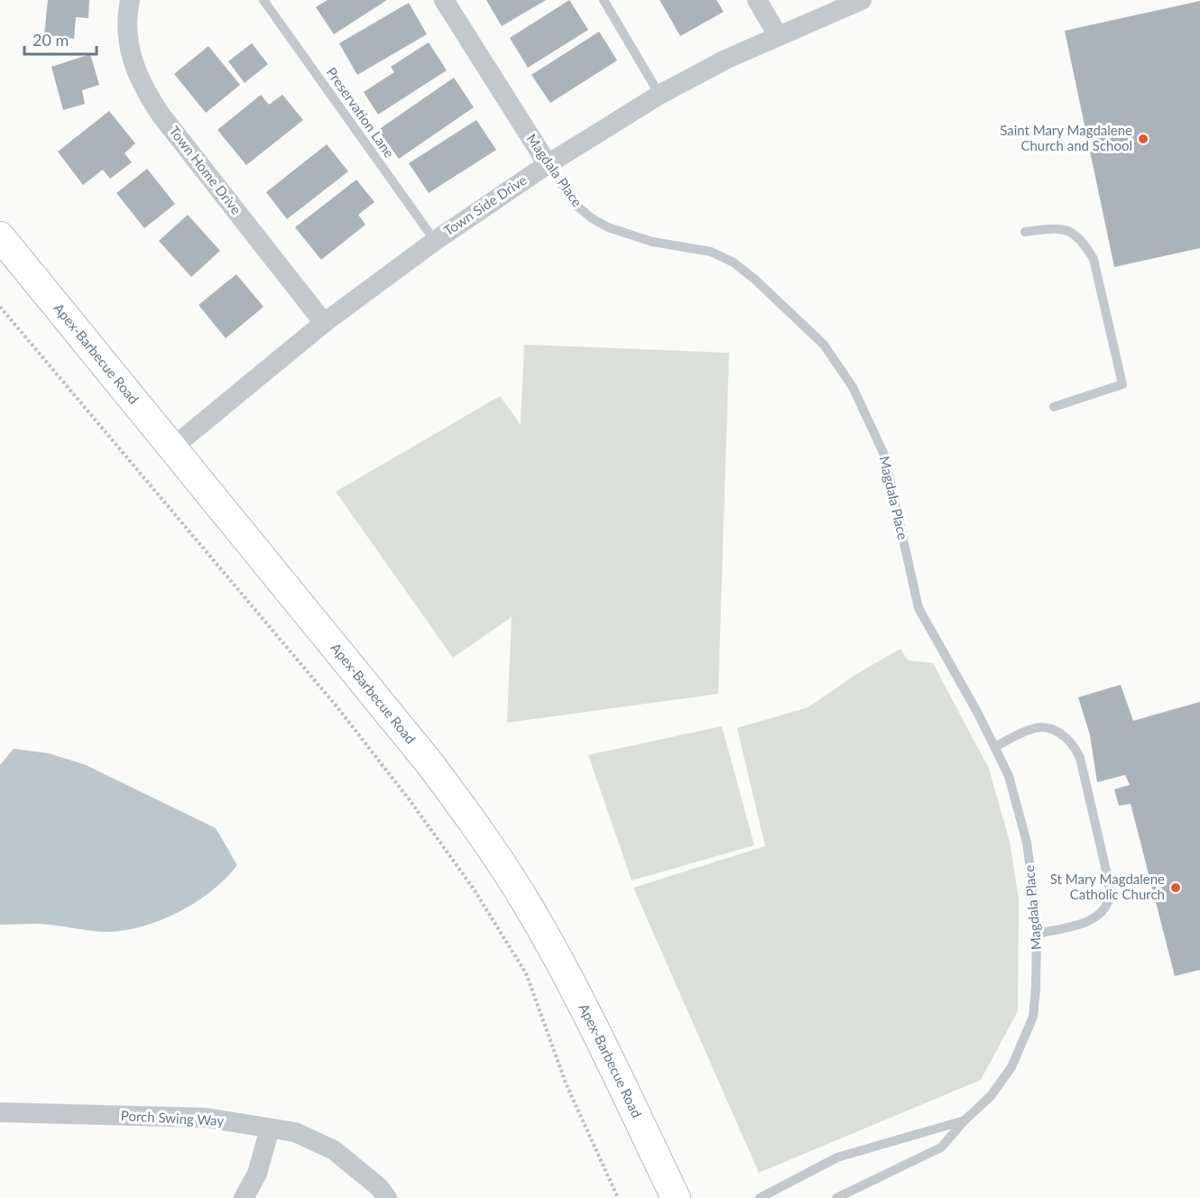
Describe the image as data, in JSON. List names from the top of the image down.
{
  "streets": {
    "street": [
      "Town Home Drive",
      "Magdala Place",
      "Town Side Drive",
      "Apex-Barbecue Road",
      "Porch Swing Way"
    ],
    "lane": ["Preservation Lane"]
  },
  "crossings": [
    ["Preservation Lane", "Town Side Drive"],
    ["Town Home Drive", "Town Side Drive"],
    ["Magdala Place", "Town Side Drive"],
    ["Town Side Drive", "Apex-Barbecue Road"]
  ],
  "places": ["Saint Mary Magdalene Church and School", "St Mary Magdalene Catholic Church"],
  "scale_bar": "20 m"
}
